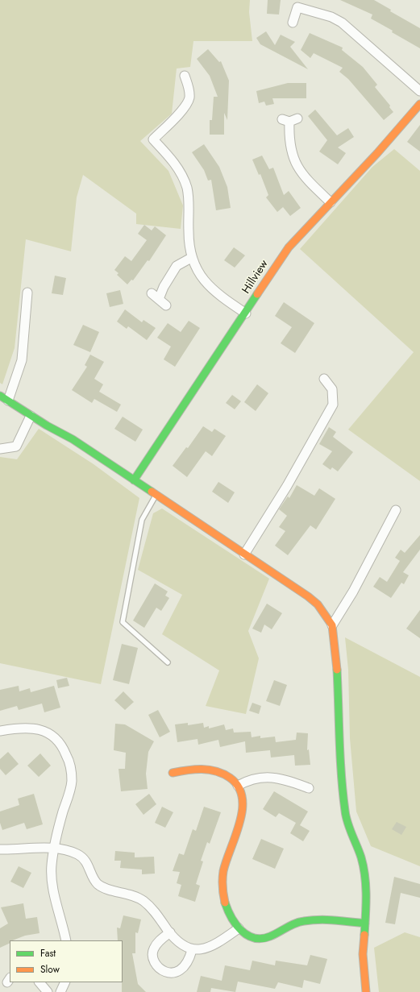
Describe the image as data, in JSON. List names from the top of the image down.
{
  "streets": {
    "street": ["Hillview"]
  },
  "legend": ["Fast", "Slow"]
}
